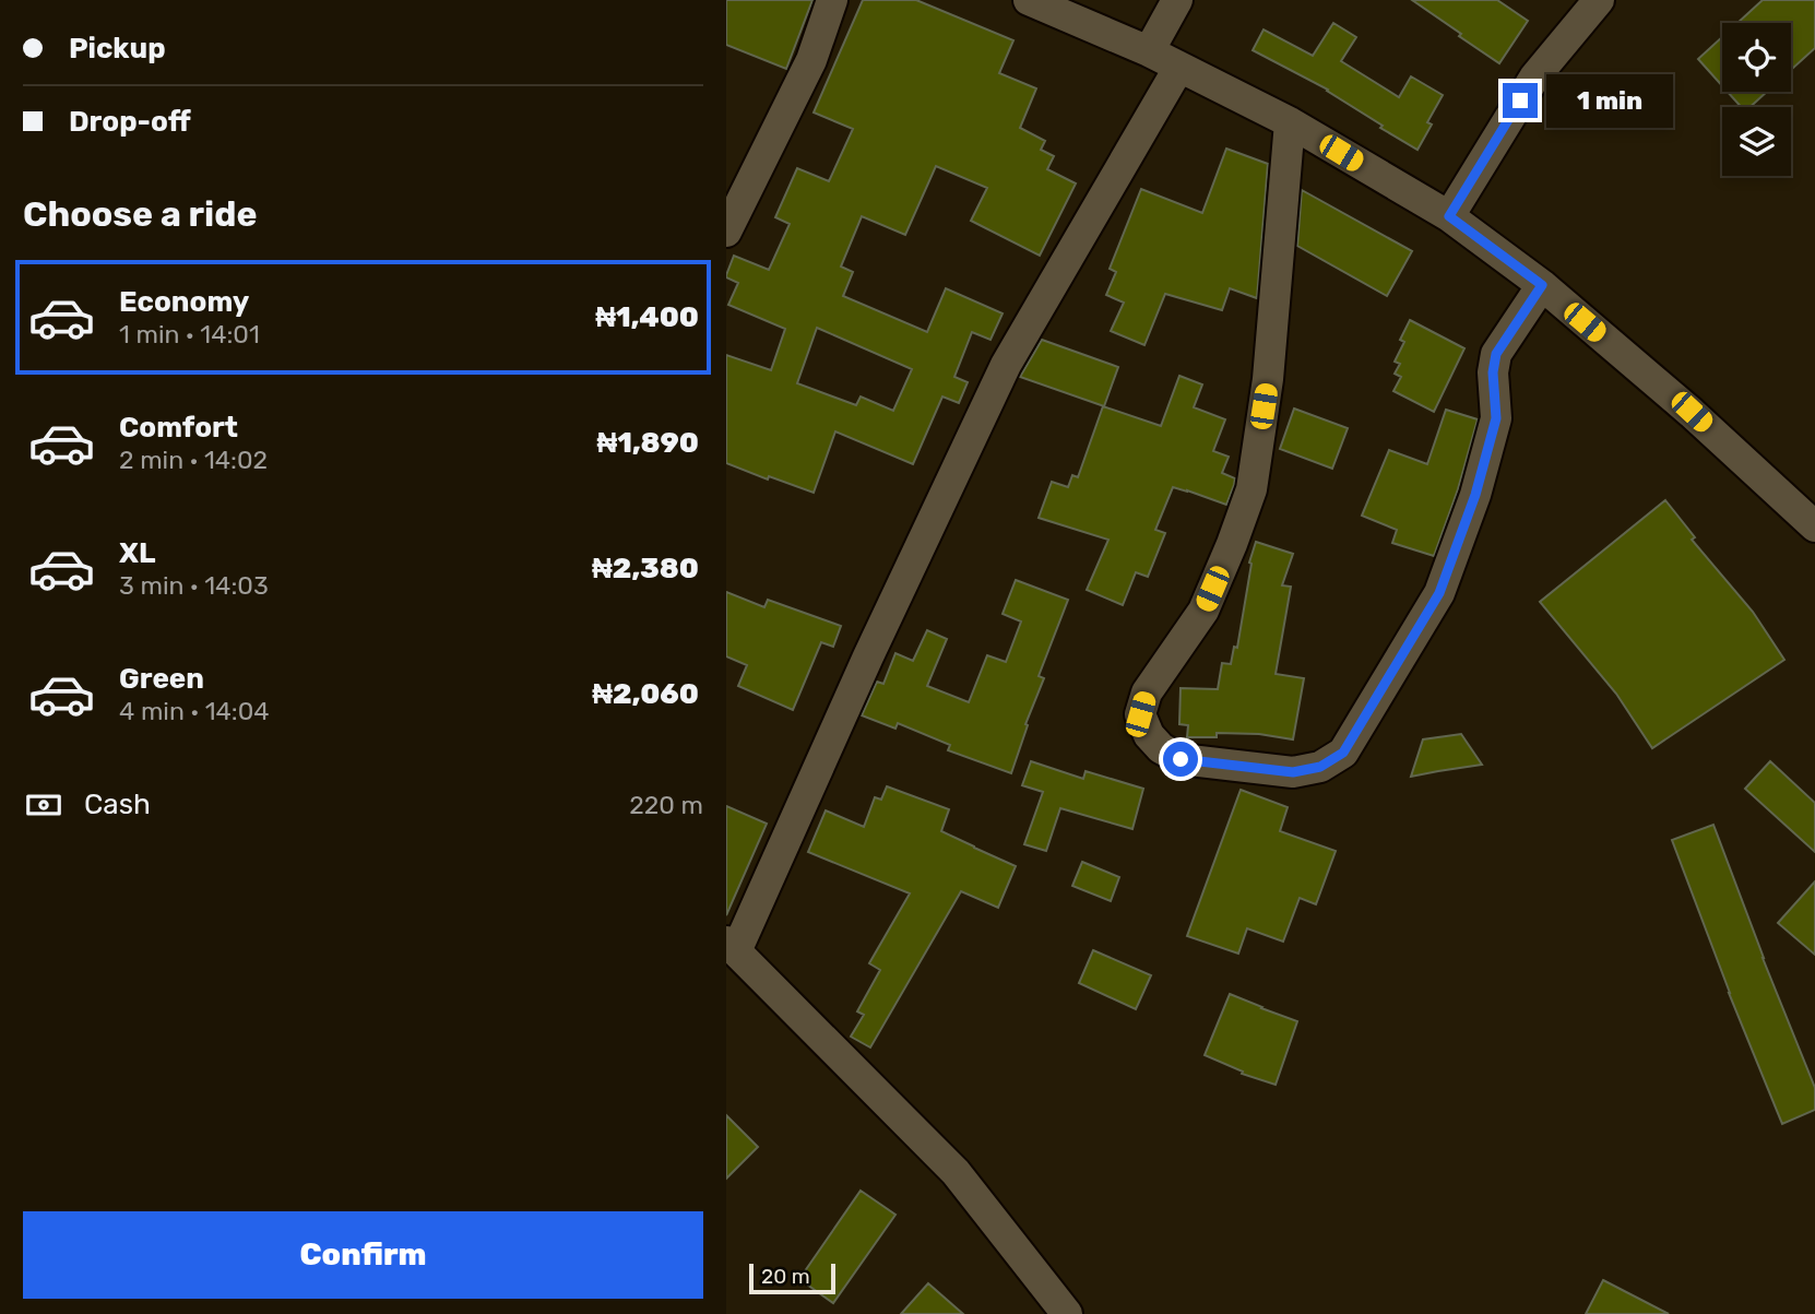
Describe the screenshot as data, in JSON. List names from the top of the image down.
{
  "scale_bar": "20 m",
  "page": {
    "banner": ["Pickup", "Drop-off"],
    "bubble": "1 min",
    "heading": "Choose a ride",
    "list": [
      {
        "name": "Economy",
        "note": "1 min · 14:01",
        "value": "₦1,400"
      },
      {
        "name": "Comfort",
        "note": "2 min · 14:02",
        "value": "₦1,890"
      },
      {
        "name": "XL",
        "note": "3 min · 14:03",
        "value": "₦2,380"
      },
      {
        "name": "Green",
        "note": "4 min · 14:04",
        "value": "₦2,060"
      }
    ],
    "pay": ["Cash", "220 m"],
    "buttons": "Confirm",
    "scale": "20 m"
  }
}
